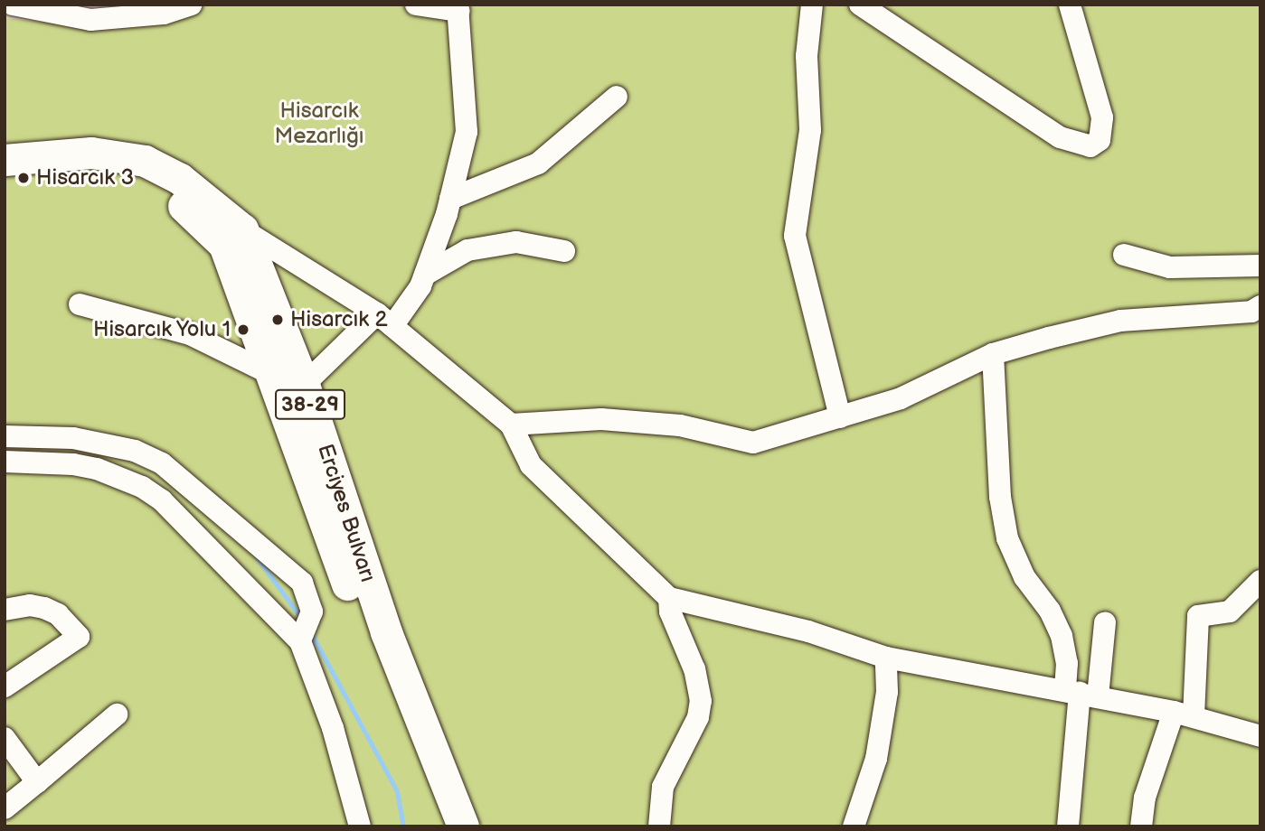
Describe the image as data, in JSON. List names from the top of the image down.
{
  "streets": {
    "highway": ["38-29", "Erciyes Bulvarı"]
  },
  "parks": ["Hisarcık Mezarlığı"],
  "places": ["Hisarcık 3", "Hisarcık 2", "Hisarcık Yolu 1"]
}
